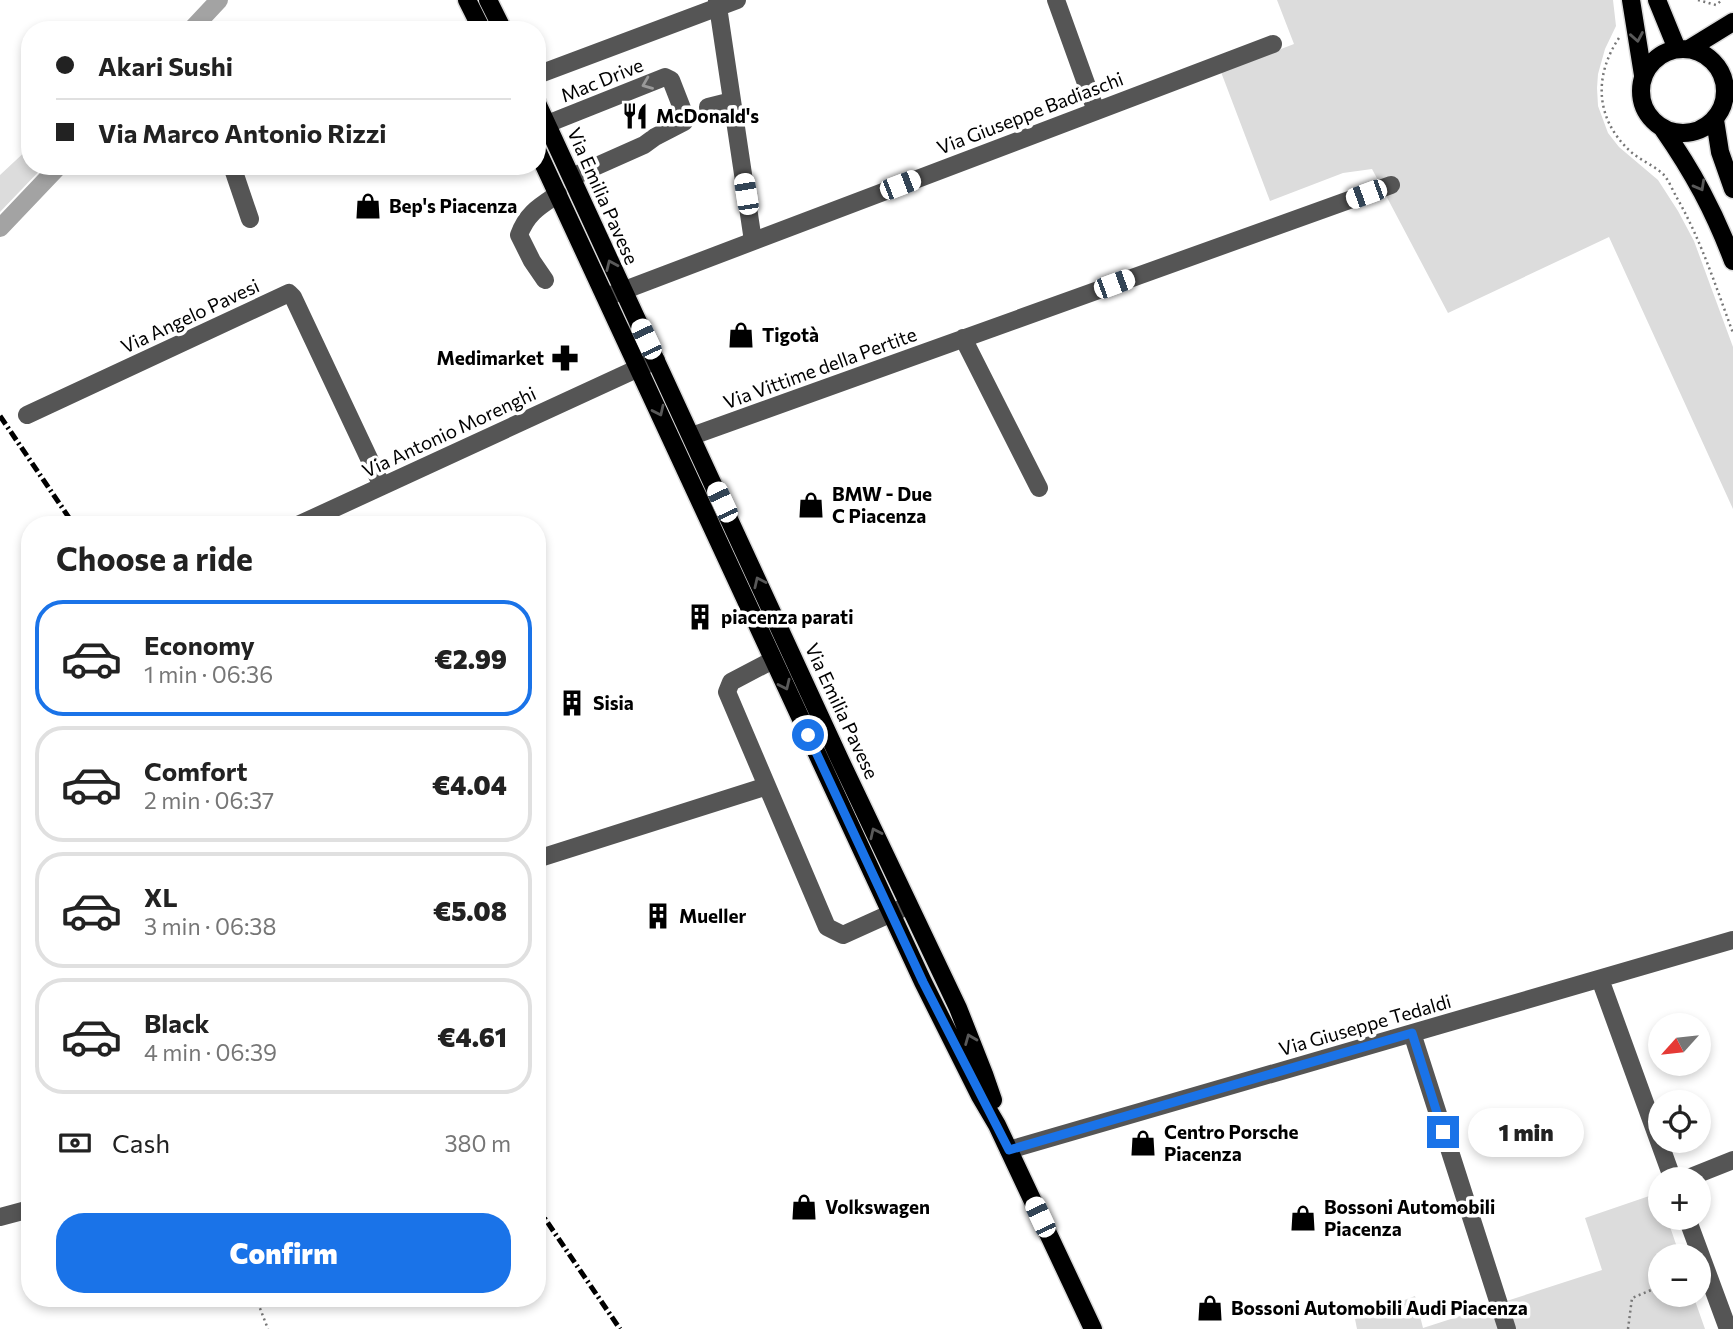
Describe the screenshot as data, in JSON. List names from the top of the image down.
{
  "streets": {
    "main road": ["Via Emilia Pavese"],
    "street": [
      "Mac Drive",
      "Via Giuseppe Badiaschi",
      "Via Angelo Pavesi",
      "Via Vittime della Pertite",
      "Via Antonio Morenghi",
      "Via Giuseppe Tedaldi"
    ]
  },
  "crossings": [
    ["Mac Drive", "Via Emilia Pavese"],
    ["Via Giuseppe Badiaschi", "Via Emilia Pavese"],
    ["Via Emilia Pavese", "Via Vittime della Pertite"],
    ["Via Emilia Pavese", "Via Antonio Morenghi"],
    ["Via Emilia Pavese", "Via Giuseppe Tedaldi"],
    ["Via Angelo Pavesi", "Via Antonio Morenghi"]
  ],
  "places": {
    "restaurant": ["McDonald's"],
    "shop": [
      "Bep's Piacenza",
      "Tigotà",
      "BMW - Due C Piacenza",
      "Centro Porsche Piacenza",
      "Volkswagen",
      "Bossoni Automobili Piacenza",
      "Bossoni Automobili Audi Piacenza"
    ],
    "pharmacy": ["Medimarket"],
    "building": ["piacenza parati", "Sisia", "Mueller"]
  },
  "north": "bottom left",
  "page": {
    "banner": ["Akari Sushi", "Via Marco Antonio Rizzi"],
    "heading": "Choose a ride",
    "list": [
      {
        "name": "Economy",
        "note": "1 min · 06:36",
        "value": "€2.99"
      },
      {
        "name": "Comfort",
        "note": "2 min · 06:37",
        "value": "€4.04"
      },
      {
        "name": "XL",
        "note": "3 min · 06:38",
        "value": "€5.08"
      },
      {
        "name": "Black",
        "note": "4 min · 06:39",
        "value": "€4.61"
      }
    ],
    "map_buttons": ["+", "−"],
    "pay": ["Cash", "380 m"],
    "bubble": "1 min",
    "buttons": "Confirm"
  }
}
